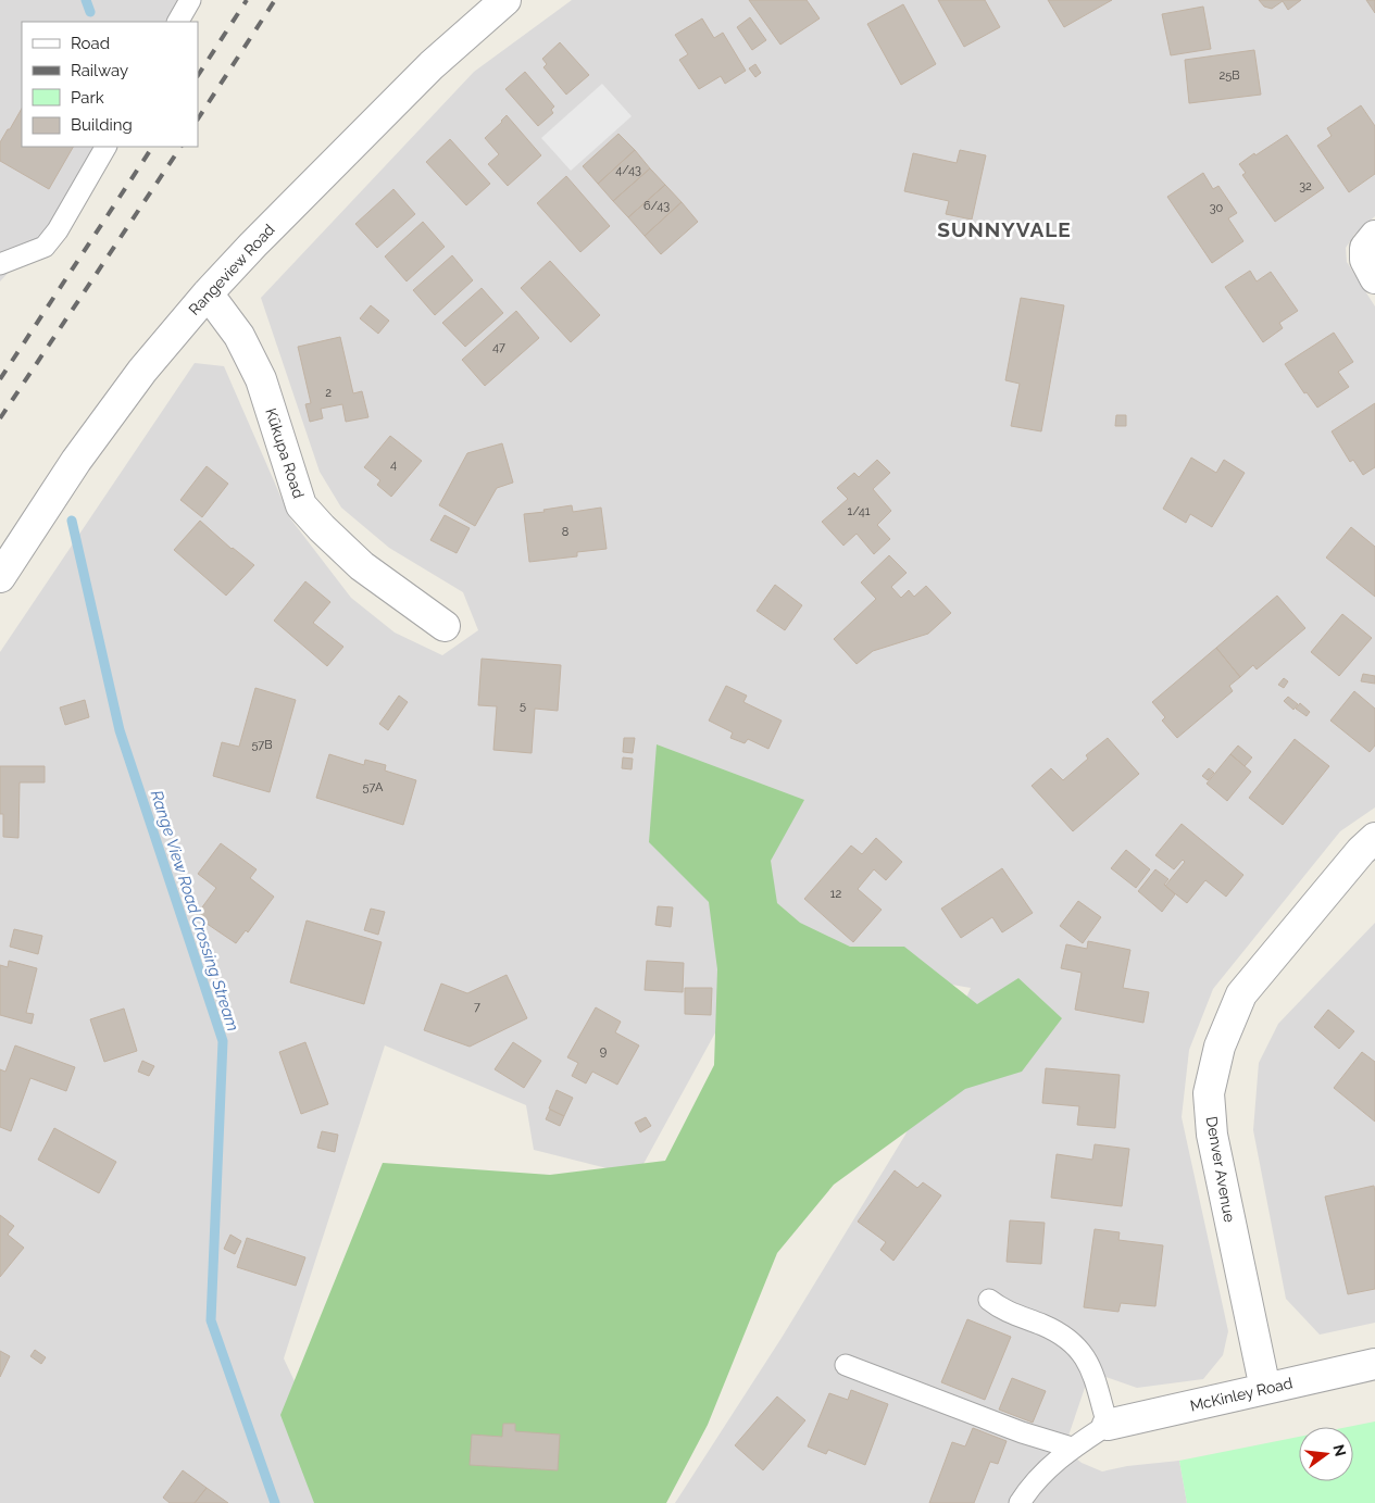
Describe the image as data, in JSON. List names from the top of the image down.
{
  "streets": {
    "street": [
      "Rangeview Road",
      "Kūkupa Road",
      "Denver Avenue",
      "McKinley Road"
    ]
  },
  "crossings": [
    ["Rangeview Road", "Kūkupa Road"],
    ["Denver Avenue", "McKinley Road"]
  ],
  "districts": ["SUNNYVALE"],
  "water": ["Range View Road Crossing Stream"],
  "house_numbers": [
    "25B",
    "4/43",
    "32",
    "6/43",
    "30",
    "47",
    "2",
    "4",
    "1/41",
    "8",
    "5",
    "57B",
    "57A",
    "12",
    "7",
    "9"
  ],
  "legend": [
    "Road",
    "Railway",
    "Park",
    "Building"
  ],
  "north": "right"
}
